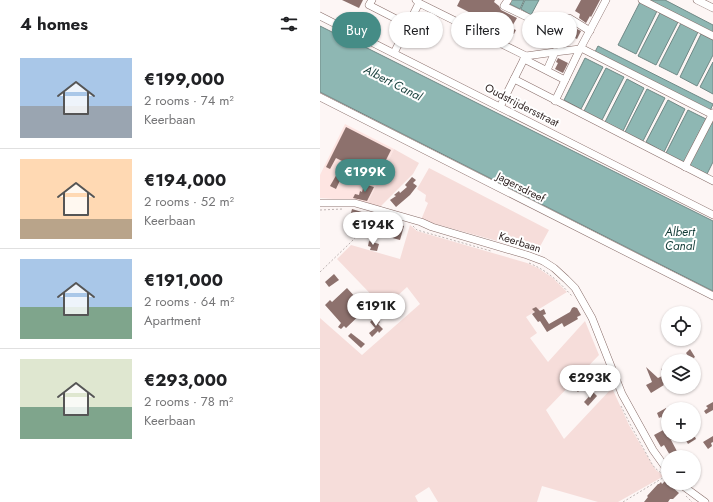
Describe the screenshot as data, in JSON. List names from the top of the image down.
{
  "streets": {
    "street": ["Oudstrijdersstraat", "Jagersdreef", "Keerbaan"]
  },
  "water": ["Albert Canal"],
  "page": {
    "heading": "4 homes",
    "chip": [
      "Buy",
      "Rent",
      "Filters",
      "New"
    ],
    "list": [
      {
        "name": "€199,000",
        "note": "2 rooms · 74 m² · Keerbaan"
      },
      {
        "name": "€194,000",
        "note": "2 rooms · 52 m² · Keerbaan"
      },
      {
        "name": "€191,000",
        "note": "2 rooms · 64 m² · Apartment"
      },
      {
        "name": "€293,000",
        "note": "2 rooms · 78 m² · Keerbaan"
      }
    ],
    "price": [
      "€199K",
      "€194K",
      "€191K",
      "€293K"
    ],
    "map_buttons": ["+", "−"]
  }
}
